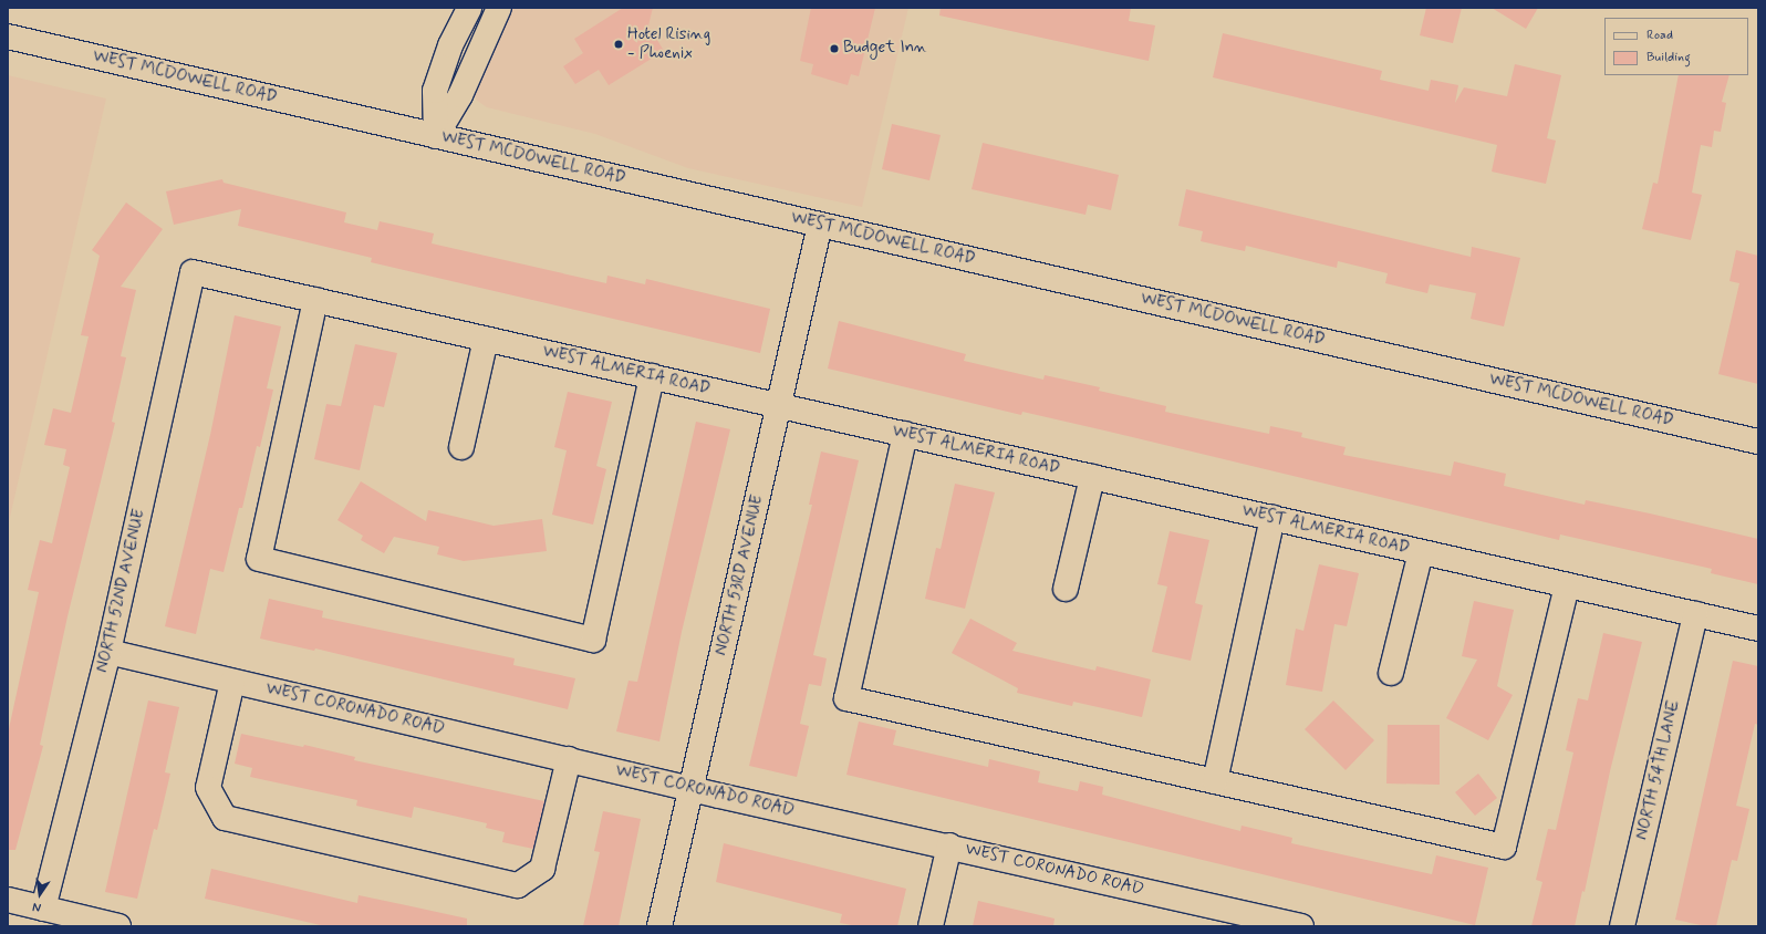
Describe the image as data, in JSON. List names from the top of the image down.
{
  "streets": {
    "street": [
      "WEST MCDOWELL ROAD",
      "WEST ALMERIA ROAD",
      "NORTH 53RD AVENUE",
      "NORTH 52ND AVENUE",
      "WEST CORONADO ROAD",
      "NORTH 54TH LANE"
    ]
  },
  "crossings": [
    ["WEST MCDOWELL ROAD", "NORTH 53RD AVENUE"],
    ["WEST ALMERIA ROAD", "NORTH 53RD AVENUE"],
    ["WEST ALMERIA ROAD", "NORTH 52ND AVENUE"],
    ["WEST ALMERIA ROAD", "NORTH 54TH LANE"],
    ["NORTH 53RD AVENUE", "WEST CORONADO ROAD"],
    ["NORTH 52ND AVENUE", "WEST CORONADO ROAD"]
  ],
  "places": ["Hotel Rising - Phoenix", "Budget Inn"],
  "legend": ["Road", "Building"],
  "north": "bottom"
}
